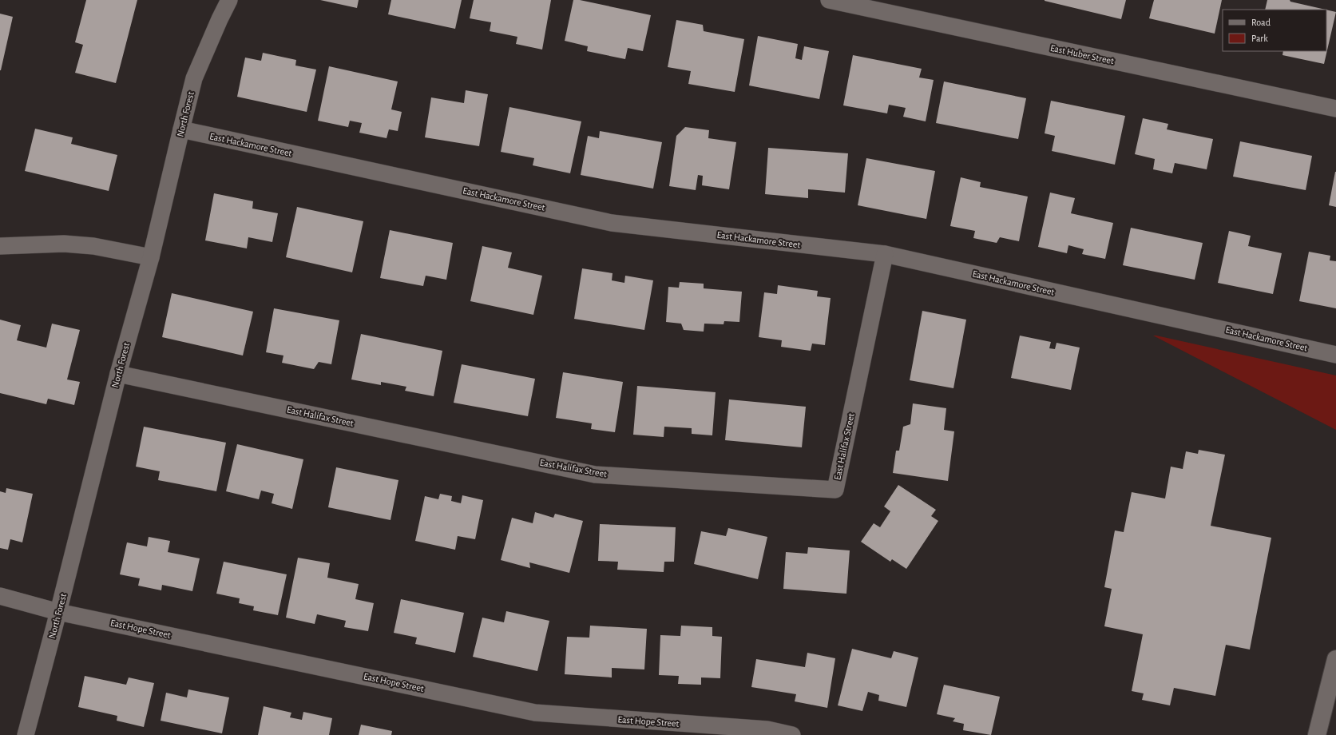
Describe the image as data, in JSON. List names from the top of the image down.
{
  "streets": {
    "street": [
      "East Huber Street",
      "North Forest",
      "East Hackamore Street",
      "East Halifax Street",
      "East Hope Street"
    ]
  },
  "crossings": [
    ["North Forest", "East Hackamore Street"],
    ["North Forest", "East Halifax Street"],
    ["North Forest", "East Hope Street"],
    ["East Hackamore Street", "East Halifax Street"]
  ],
  "legend": ["Road", "Park"]
}
